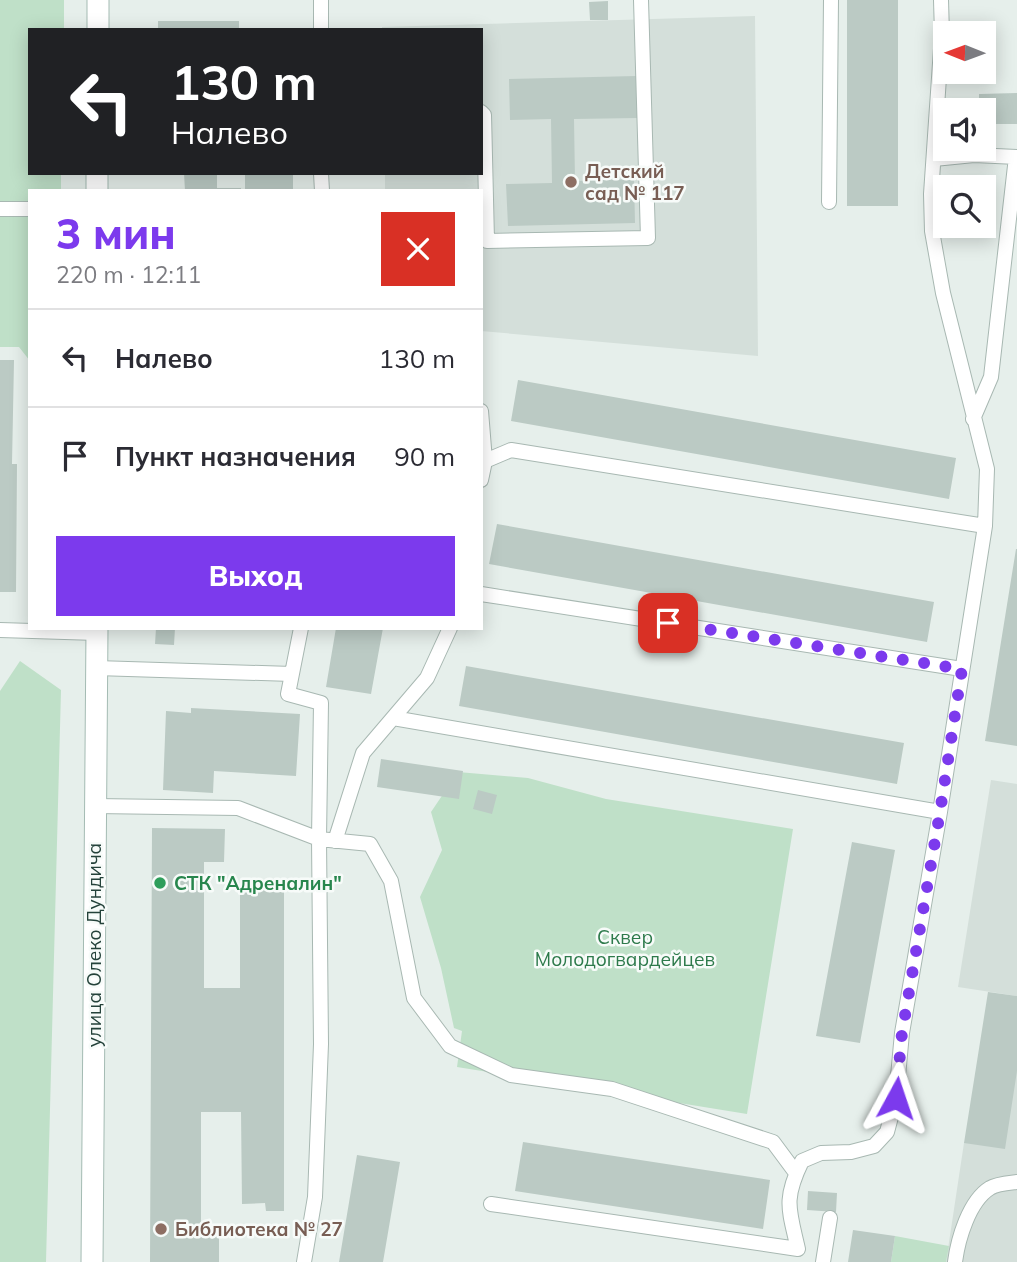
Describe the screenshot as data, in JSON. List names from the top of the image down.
{
  "streets": {
    "street": ["улица Олеко Дундича"]
  },
  "parks": ["Сквер Молодогвардейцев"],
  "places": ["Детский сад № 117", "СТК \"Адреналин\"", "Библиотека № 27"],
  "north": "left",
  "page": {
    "turn": ["130 m", "Налево"],
    "heading": ["3 мин", "220 m · 12:11"],
    "list": [
      {
        "name": "Налево",
        "value": "130 m"
      },
      {
        "name": "Пункт назначения",
        "value": "90 m"
      }
    ],
    "buttons": "Выход"
  }
}
